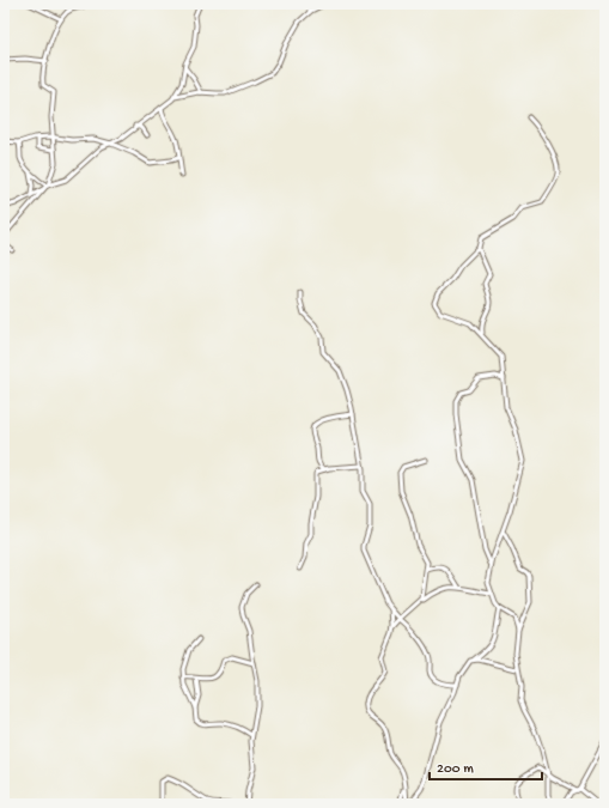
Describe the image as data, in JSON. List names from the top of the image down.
{
  "scale_bar": "200 m"
}
